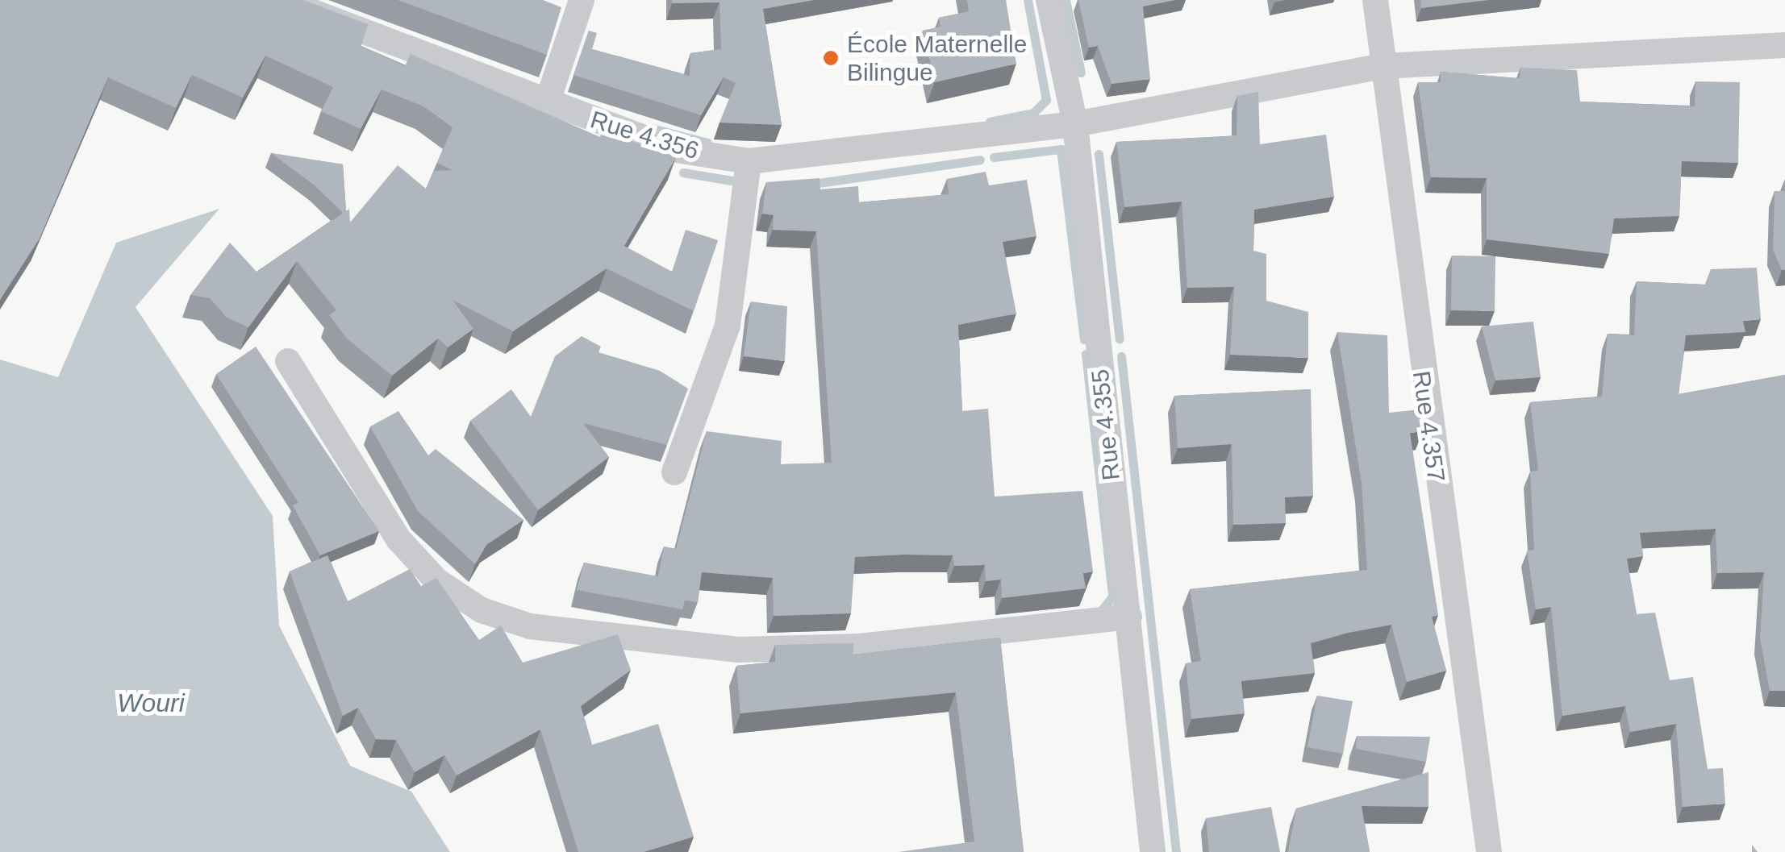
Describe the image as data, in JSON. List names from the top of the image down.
{
  "streets": {
    "street": ["Rue 4.356", "Rue 4.355", "Rue 4.357"]
  },
  "crossings": [
    ["Rue 4.356", "Rue 4.355"],
    ["Rue 4.356", "Rue 4.357"]
  ],
  "water": ["Wouri"],
  "places": ["École Maternelle Bilingue"]
}
